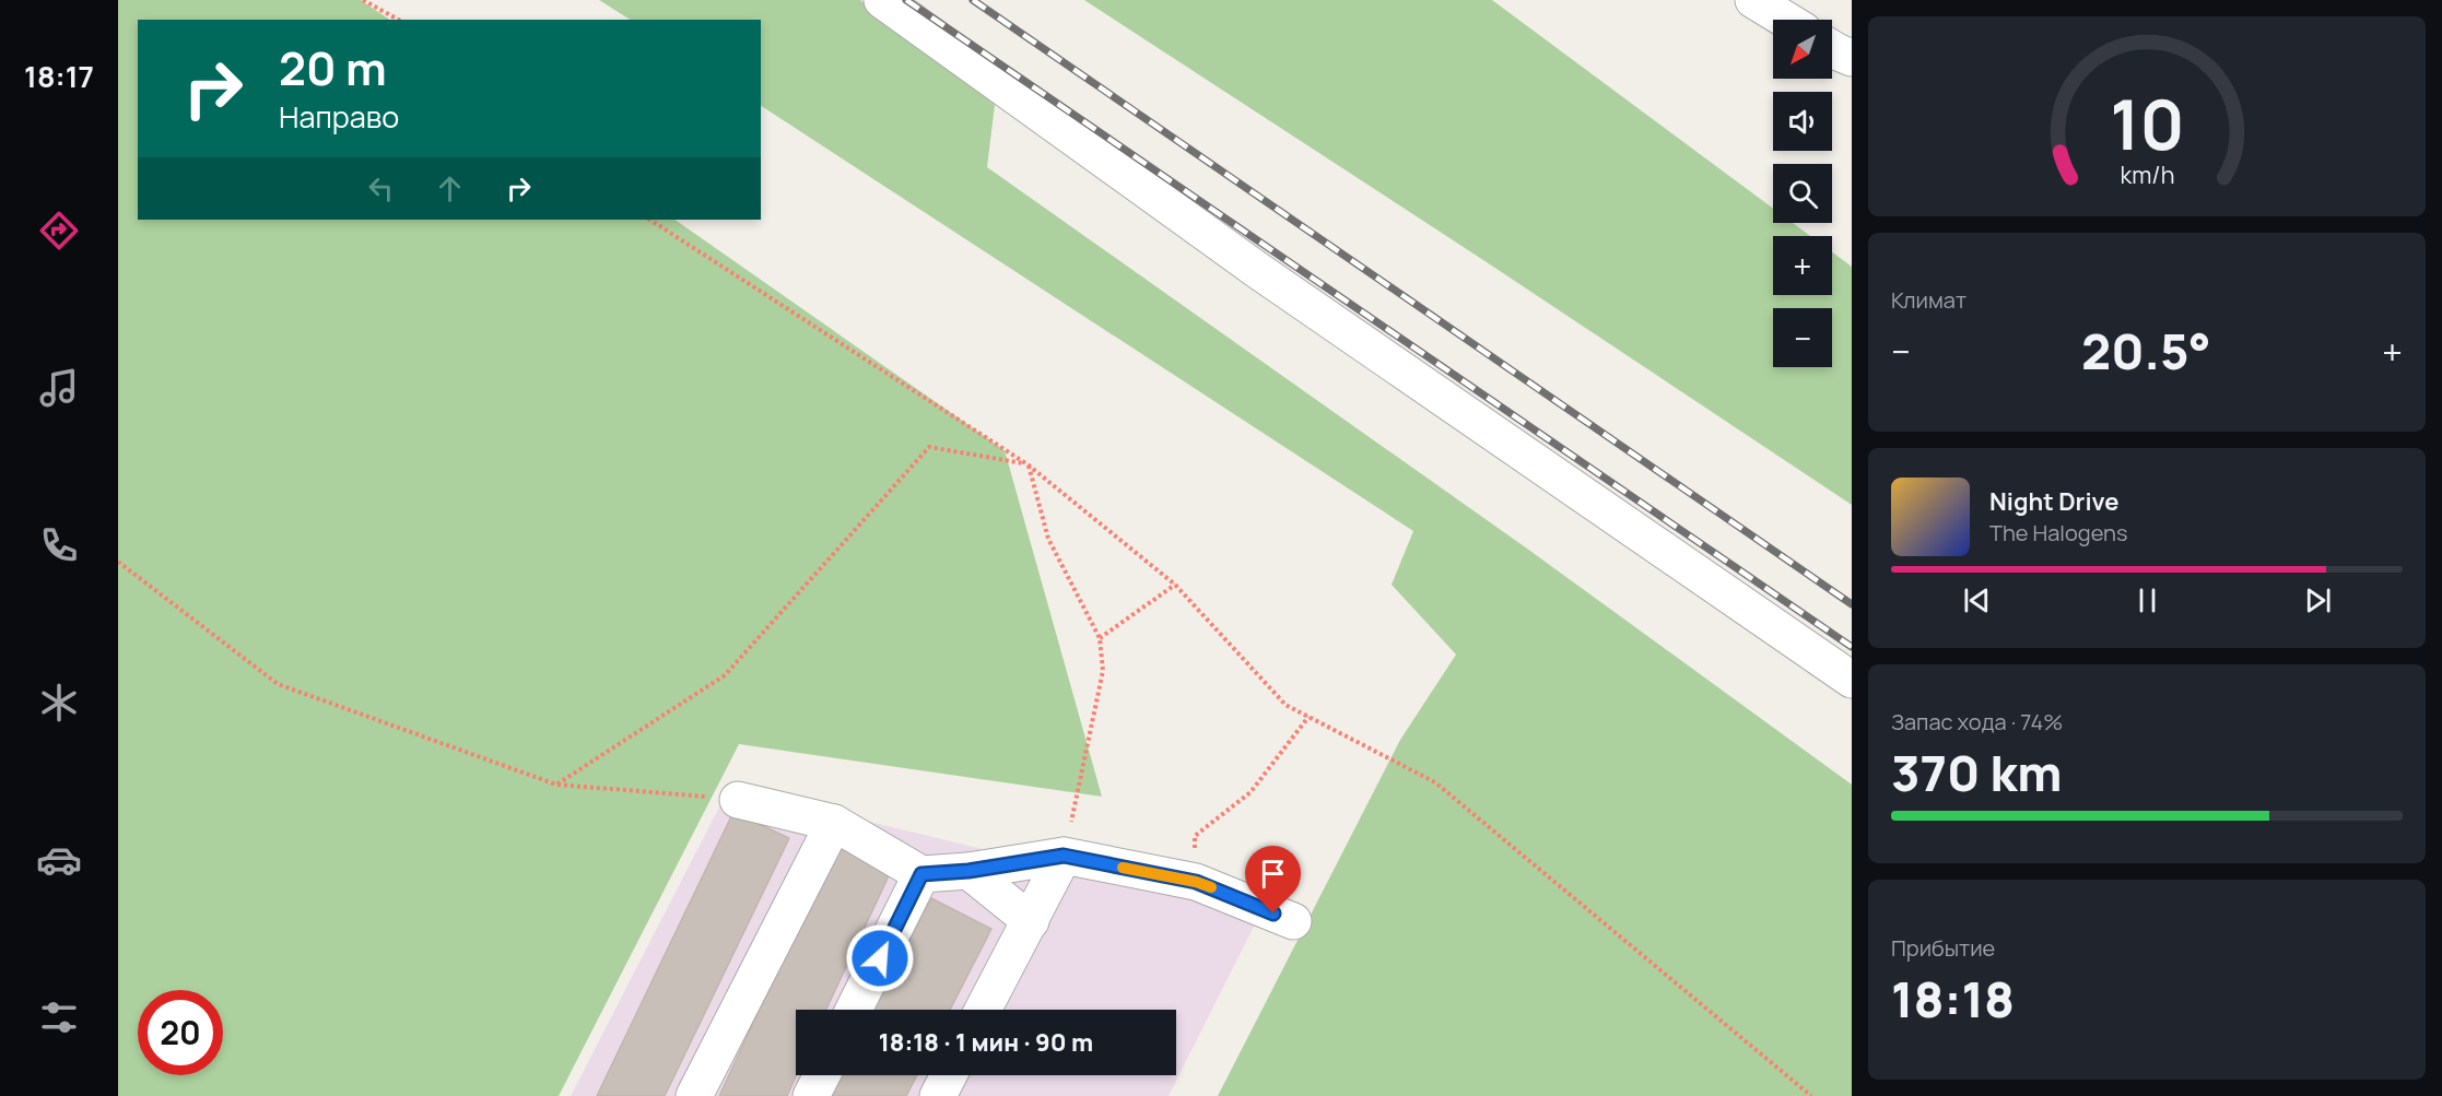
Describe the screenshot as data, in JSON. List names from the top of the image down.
{
  "north": "bottom left",
  "page": {
    "tabs": "18:17",
    "map_buttons": ["+", "−"],
    "turn": ["20 m", "Направо"],
    "tile": [
      "Климат",
      ["Запас хода · 74%", "370 km"],
      ["Прибытие", "18:18"]
    ],
    "heat": ["−", "20.5°", "+"],
    "song": ["Night Drive", "The Halogens"],
    "limit": "20",
    "trip": "18:18 · 1 мин · 90 m",
    "gauge": ["10", "km/h"]
  }
}
